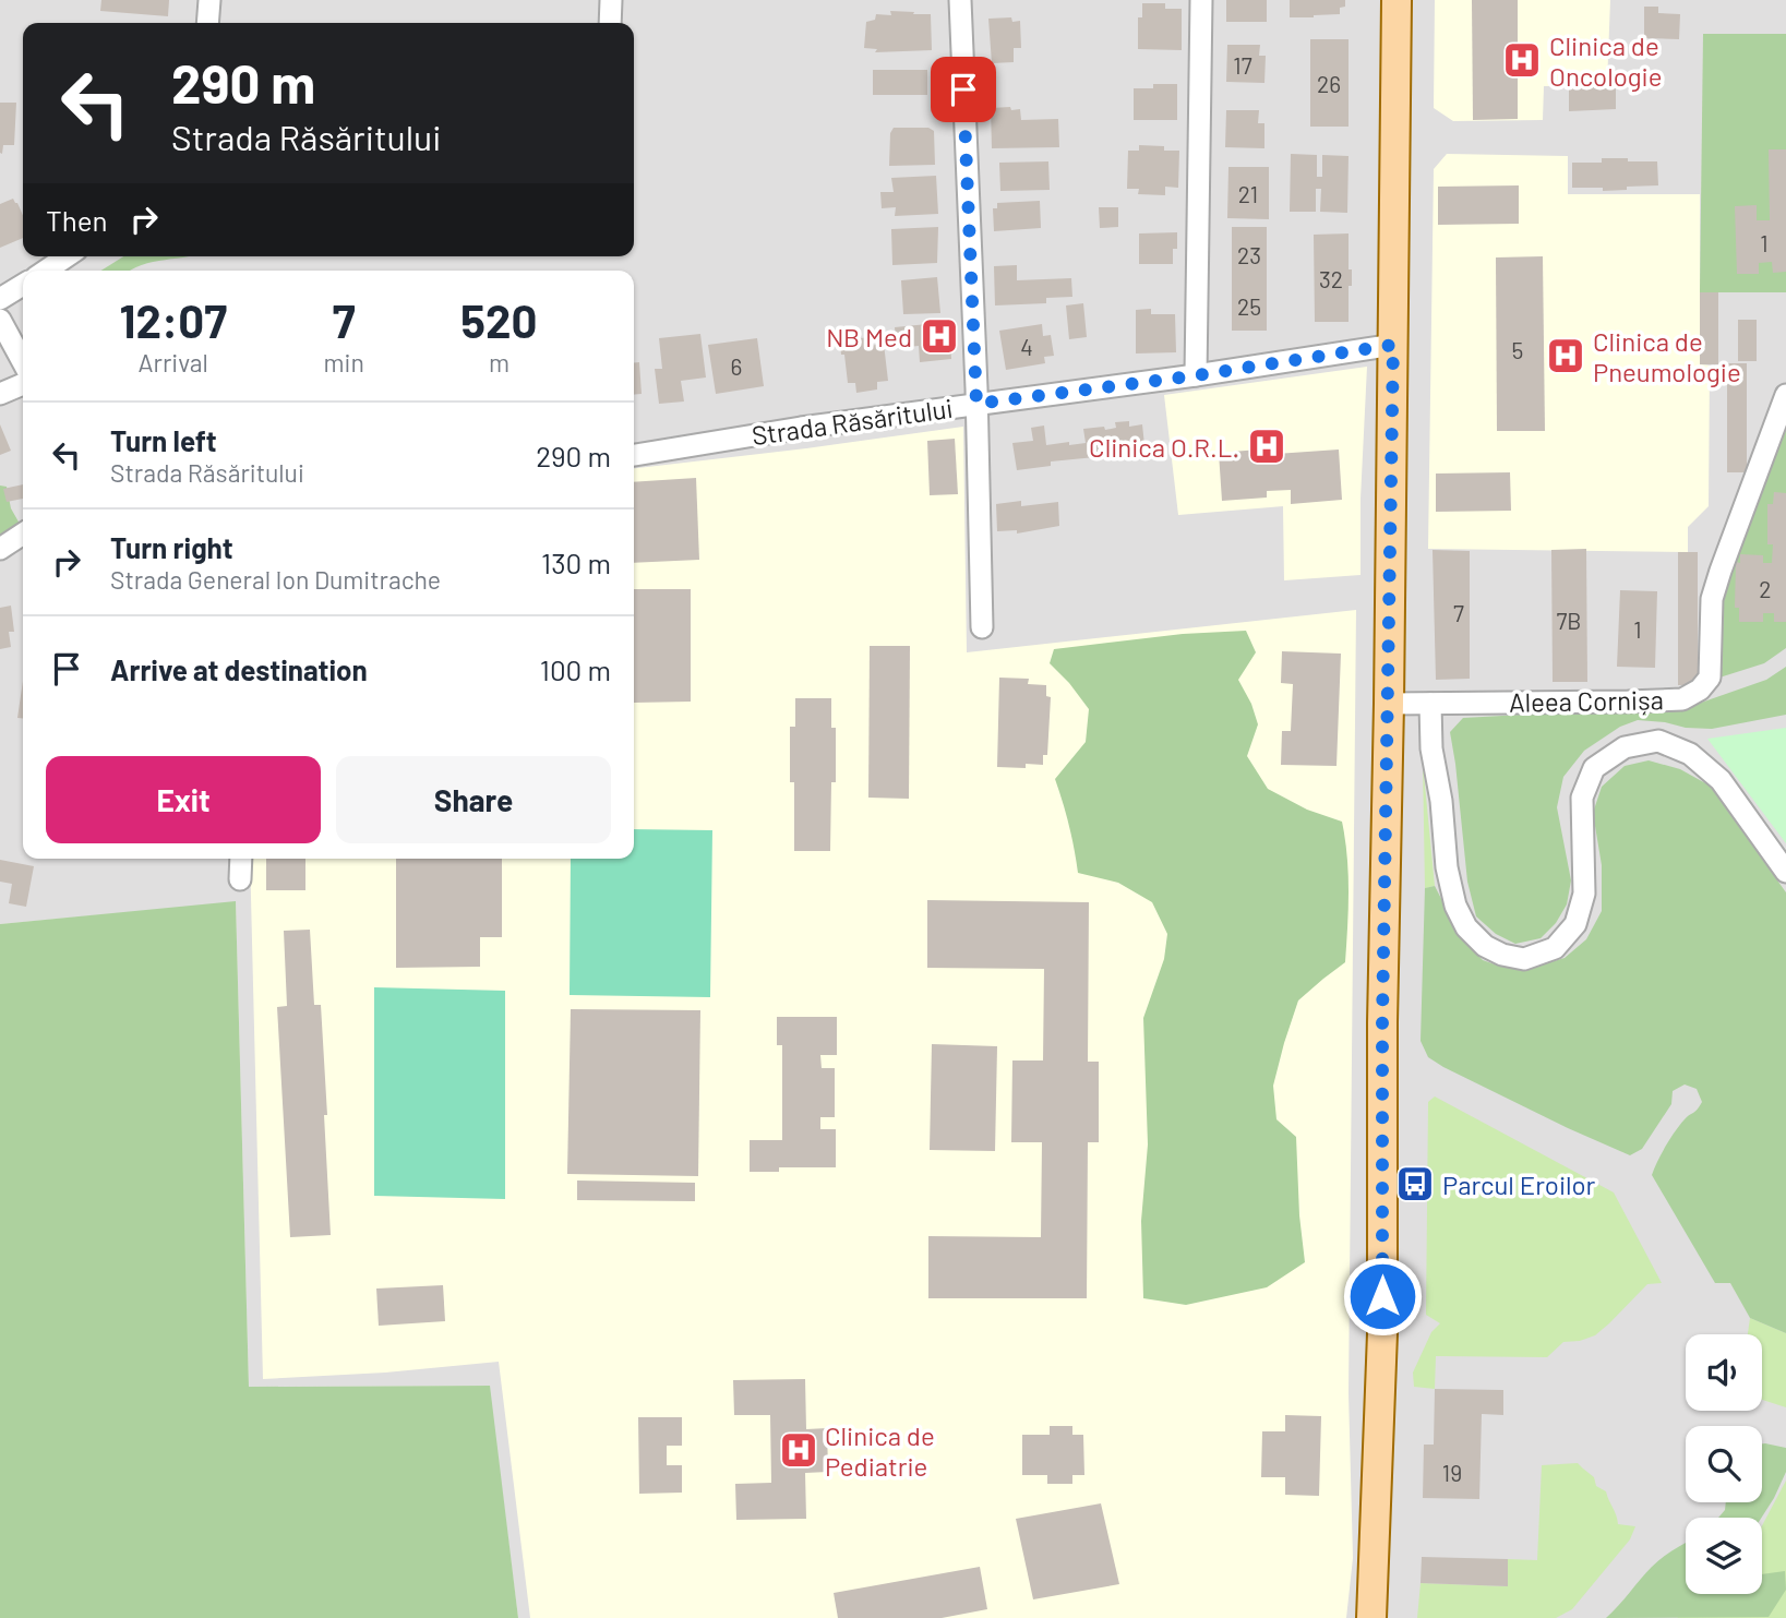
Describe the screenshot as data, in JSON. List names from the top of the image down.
{
  "streets": {
    "street": ["Strada Răsăritului", "Aleea Cornișa"]
  },
  "places": {
    "hospital": [
      "Clinica de Oncologie",
      "NB Med",
      "Clinica de Pneumologie",
      "Clinica O.R.L.",
      "Clinica de Pediatrie"
    ],
    "bus stop": ["Parcul Eroilor"]
  },
  "house_numbers": [
    "17",
    "26",
    "21",
    "1",
    "23",
    "32",
    "25",
    "4",
    "5",
    "6",
    "2",
    "7",
    "7B",
    "1",
    "19"
  ],
  "page": {
    "turn": ["290 m", "Strada Răsăritului"],
    "then": "Then",
    "eta": [
      "12:07",
      "Arrival",
      "7",
      "min",
      "520",
      "m"
    ],
    "list": [
      {
        "name": "Turn left",
        "note": "Strada Răsăritului",
        "value": "290 m"
      },
      {
        "name": "Turn right",
        "note": "Strada General Ion Dumitrache",
        "value": "130 m"
      },
      {
        "name": "Arrive at destination",
        "value": "100 m"
      }
    ],
    "buttons": ["Exit", "Share"]
  }
}
